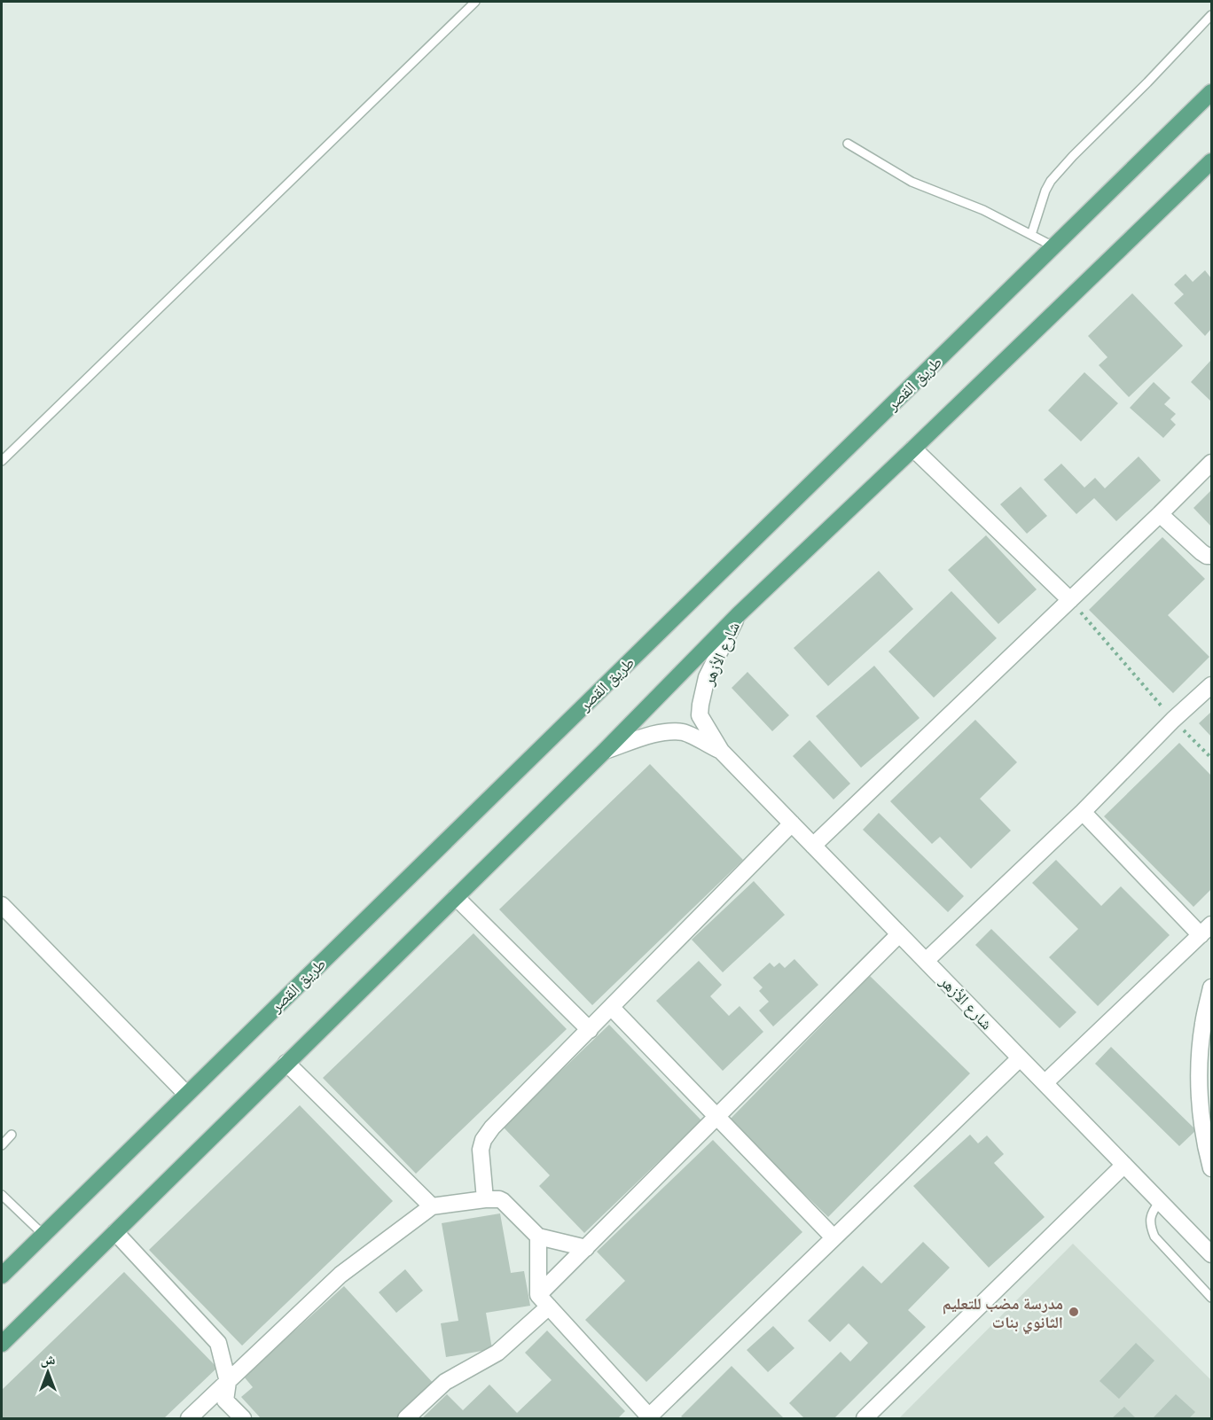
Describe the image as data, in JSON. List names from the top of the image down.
{
  "streets": {
    "main road": ["طريق القصر"],
    "street": ["شارع الأزهر"]
  },
  "places": ["مدرسة مضب للتعليم الثانوي بنات"],
  "north": "top"
}
